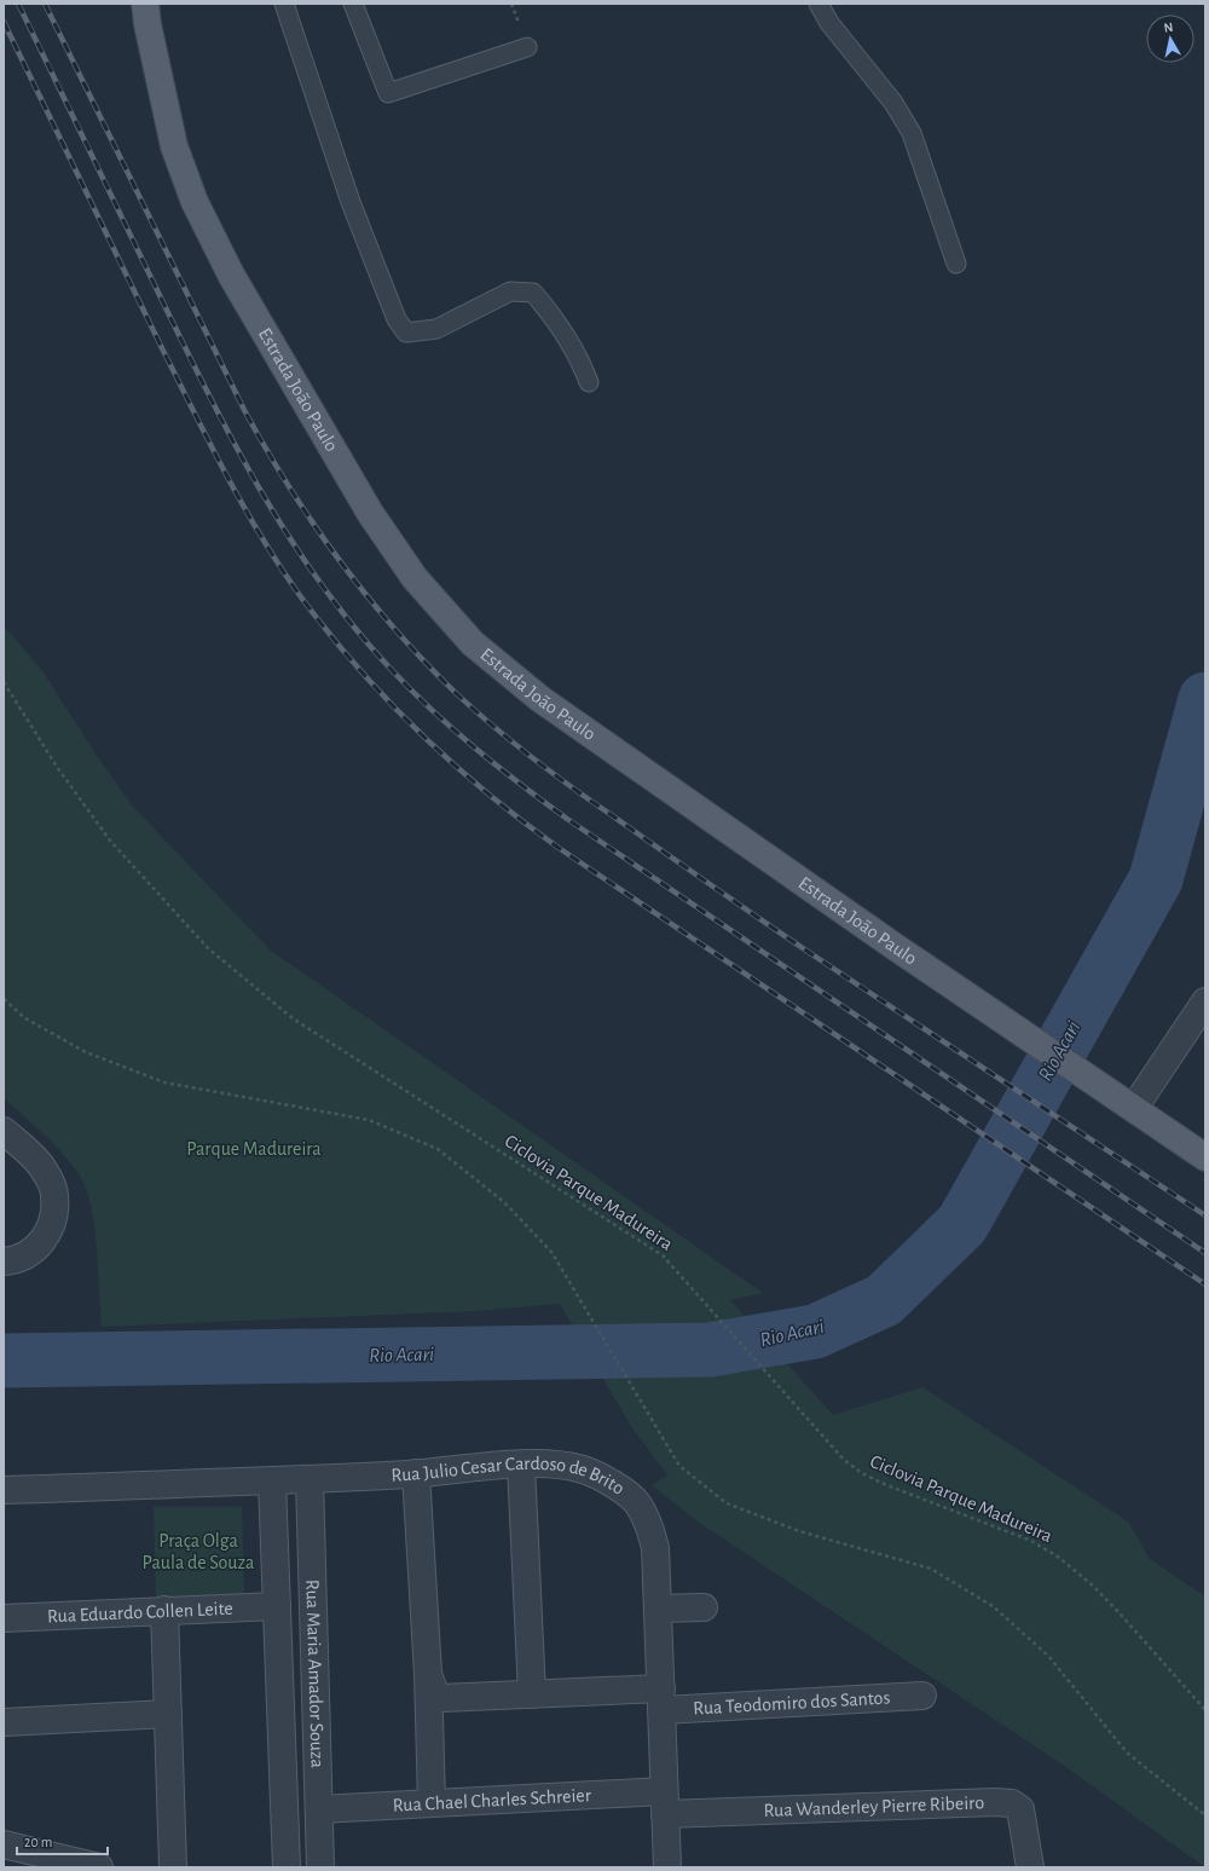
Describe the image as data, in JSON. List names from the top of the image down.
{
  "streets": {
    "main road": ["Estrada João Paulo"],
    "street": [
      "Rua Julio Cesar Cardoso de Brito",
      "Rua Eduardo Collen Leite",
      "Rua Maria Amador Souza",
      "Rua Teodomiro dos Santos",
      "Rua Chael Charles Schreier",
      "Rua Wanderley Pierre Ribeiro"
    ],
    "path": ["Ciclovia Parque Madureira"]
  },
  "crossings": [
    ["Rua Julio Cesar Cardoso de Brito", "Rua Maria Amador Souza"],
    ["Rua Julio Cesar Cardoso de Brito", "Rua Teodomiro dos Santos"],
    ["Rua Julio Cesar Cardoso de Brito", "Rua Chael Charles Schreier"],
    ["Rua Julio Cesar Cardoso de Brito", "Rua Wanderley Pierre Ribeiro"],
    ["Rua Eduardo Collen Leite", "Rua Maria Amador Souza"],
    ["Rua Maria Amador Souza", "Rua Chael Charles Schreier"],
    ["Rua Chael Charles Schreier", "Rua Wanderley Pierre Ribeiro"]
  ],
  "water": ["Rio Acari"],
  "parks": ["Parque Madureira", "Praça Olga Paula de Souza"],
  "scale_bar": "20 m",
  "north": "top"
}
